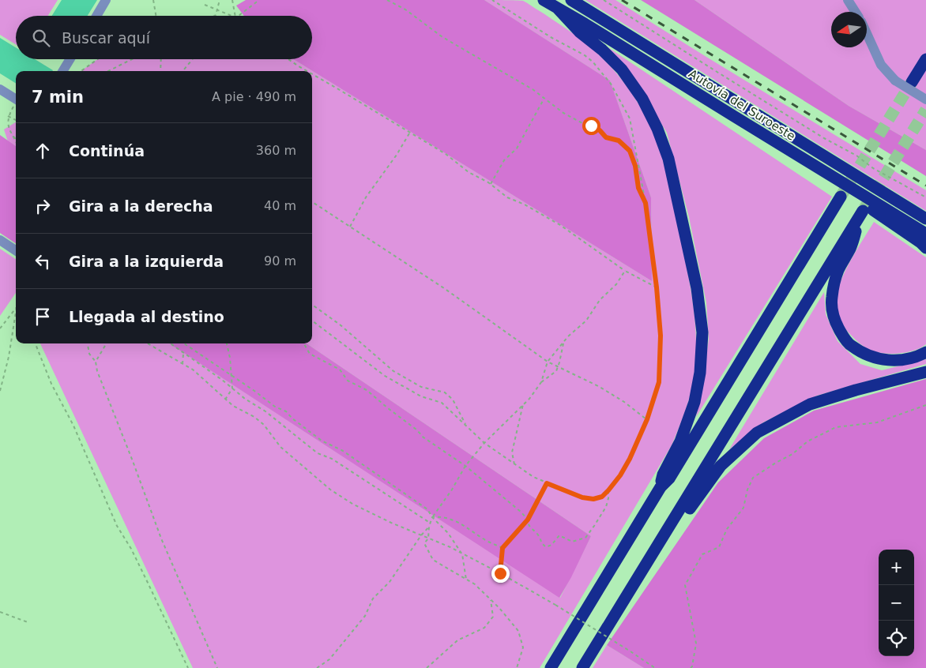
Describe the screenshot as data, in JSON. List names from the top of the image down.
{
  "streets": {
    "highway": ["Autovía del Suroeste"]
  },
  "north": "left",
  "page": {
    "search": "Buscar aquí",
    "heading": ["7 min", "A pie · 490 m"],
    "list": [
      ["Continúa", "360 m"],
      ["Gira a la derecha", "40 m"],
      ["Gira a la izquierda", "90 m"],
      "Llegada al destino"
    ],
    "map_buttons": ["+", "−"]
  }
}
